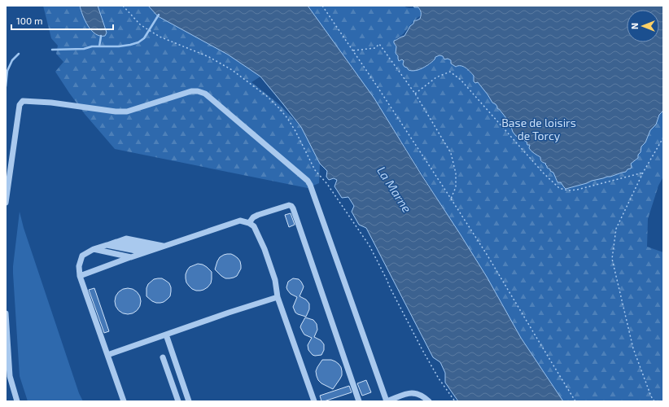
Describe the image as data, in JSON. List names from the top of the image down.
{
  "water": ["La Marne"],
  "parks": ["Base de loisirs de Torcy"],
  "scale_bar": "100 m",
  "north": "left"
}
